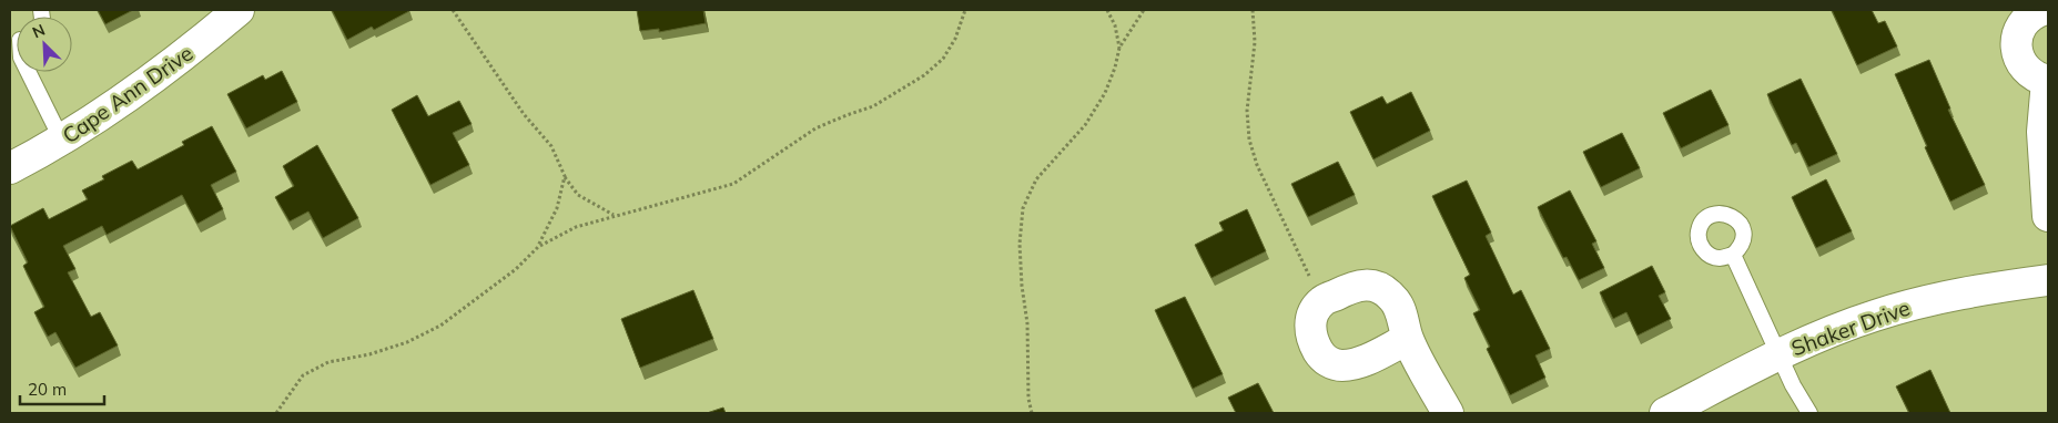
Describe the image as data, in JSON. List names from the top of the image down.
{
  "streets": {
    "street": ["Cape Ann Drive", "Shaker Drive"]
  },
  "scale_bar": "20 m",
  "north": "top left"
}
